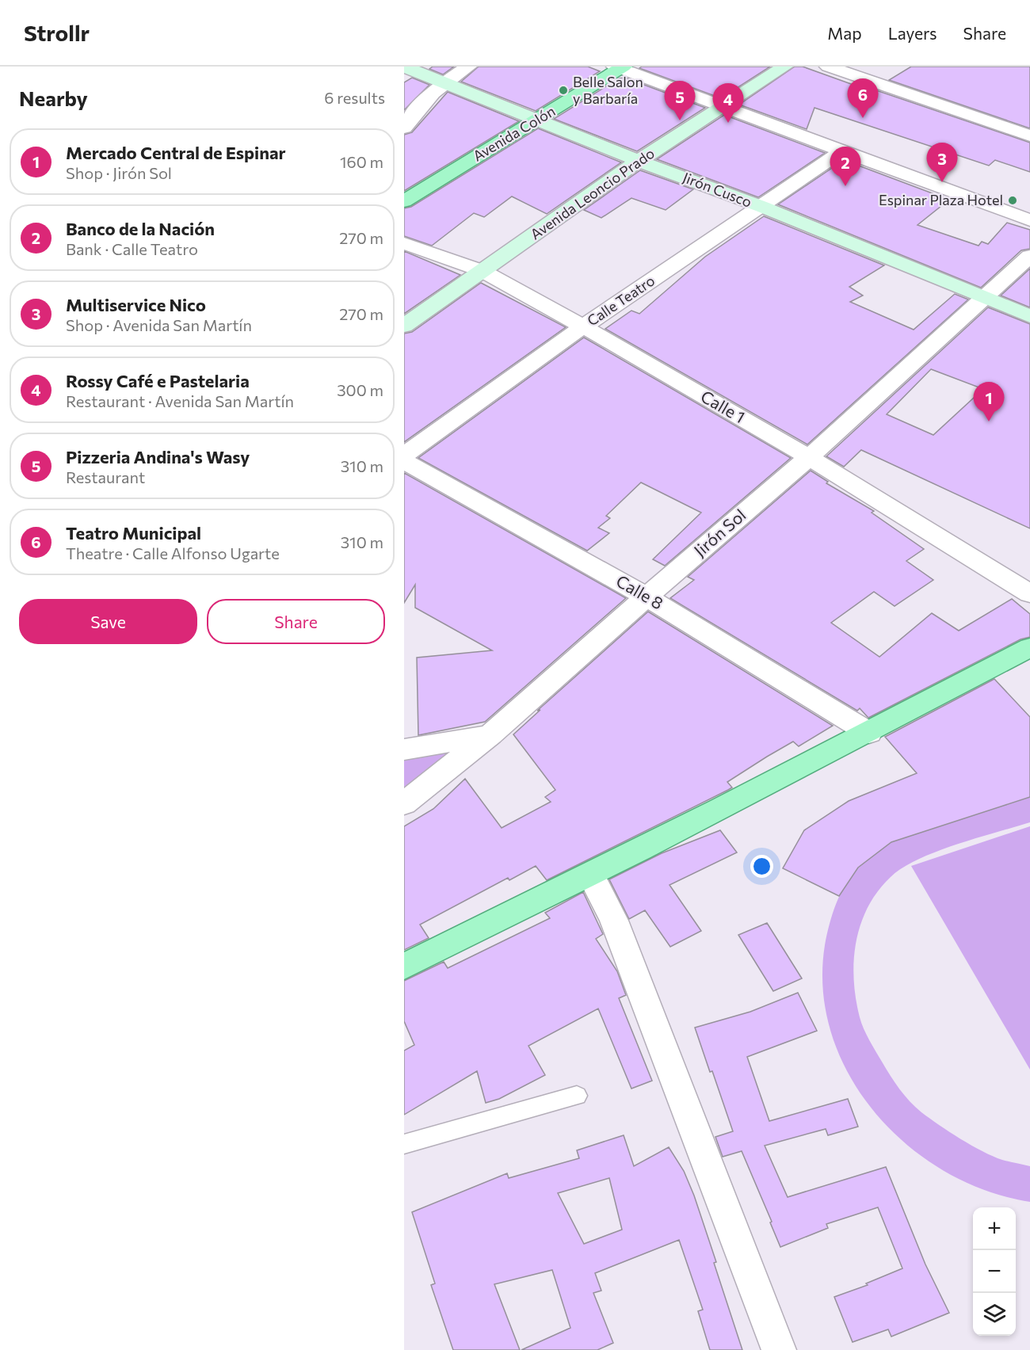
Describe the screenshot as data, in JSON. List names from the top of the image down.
{
  "streets": {
    "main road": ["Avenida Colón"],
    "street": [
      "Jirón Cusco",
      "Avenida Leoncio Prado",
      "Calle Teatro",
      "Calle 1",
      "Jirón Sol",
      "Calle 8"
    ]
  },
  "crossings": [
    ["Avenida Colón", "Jirón Cusco"],
    ["Jirón Cusco", "Avenida Leoncio Prado"],
    ["Jirón Cusco", "Calle Teatro"],
    ["Jirón Cusco", "Jirón Sol"],
    ["Avenida Leoncio Prado", "Calle 1"],
    ["Calle Teatro", "Calle 1"],
    ["Calle 1", "Jirón Sol"],
    ["Jirón Sol", "Calle 8"]
  ],
  "places": ["Belle Salon y Barbaría", "Espinar Plaza Hotel"],
  "page": {
    "header": "Strollr",
    "nav": ["Map", "Layers", "Share"],
    "heading": ["Nearby", "6 results"],
    "pins": [
      "6",
      "5",
      "4",
      "3",
      "2",
      "1"
    ],
    "list": [
      {
        "mark": "1",
        "name": "Mercado Central de Espinar",
        "note": "Shop · Jirón Sol",
        "value": "160 m"
      },
      {
        "mark": "2",
        "name": "Banco de la Nación",
        "note": "Bank · Calle Teatro",
        "value": "270 m"
      },
      {
        "mark": "3",
        "name": "Multiservice Nico",
        "note": "Shop · Avenida San Martín",
        "value": "270 m"
      },
      {
        "mark": "4",
        "name": "Rossy Café e Pastelaria",
        "note": "Restaurant · Avenida San Martín",
        "value": "300 m"
      },
      {
        "mark": "5",
        "name": "Pizzeria Andina's Wasy",
        "note": "Restaurant",
        "value": "310 m"
      },
      {
        "mark": "6",
        "name": "Teatro Municipal",
        "note": "Theatre · Calle Alfonso Ugarte",
        "value": "310 m"
      }
    ],
    "buttons": ["Save", "Share"],
    "map_buttons": ["+", "−"]
  }
}
